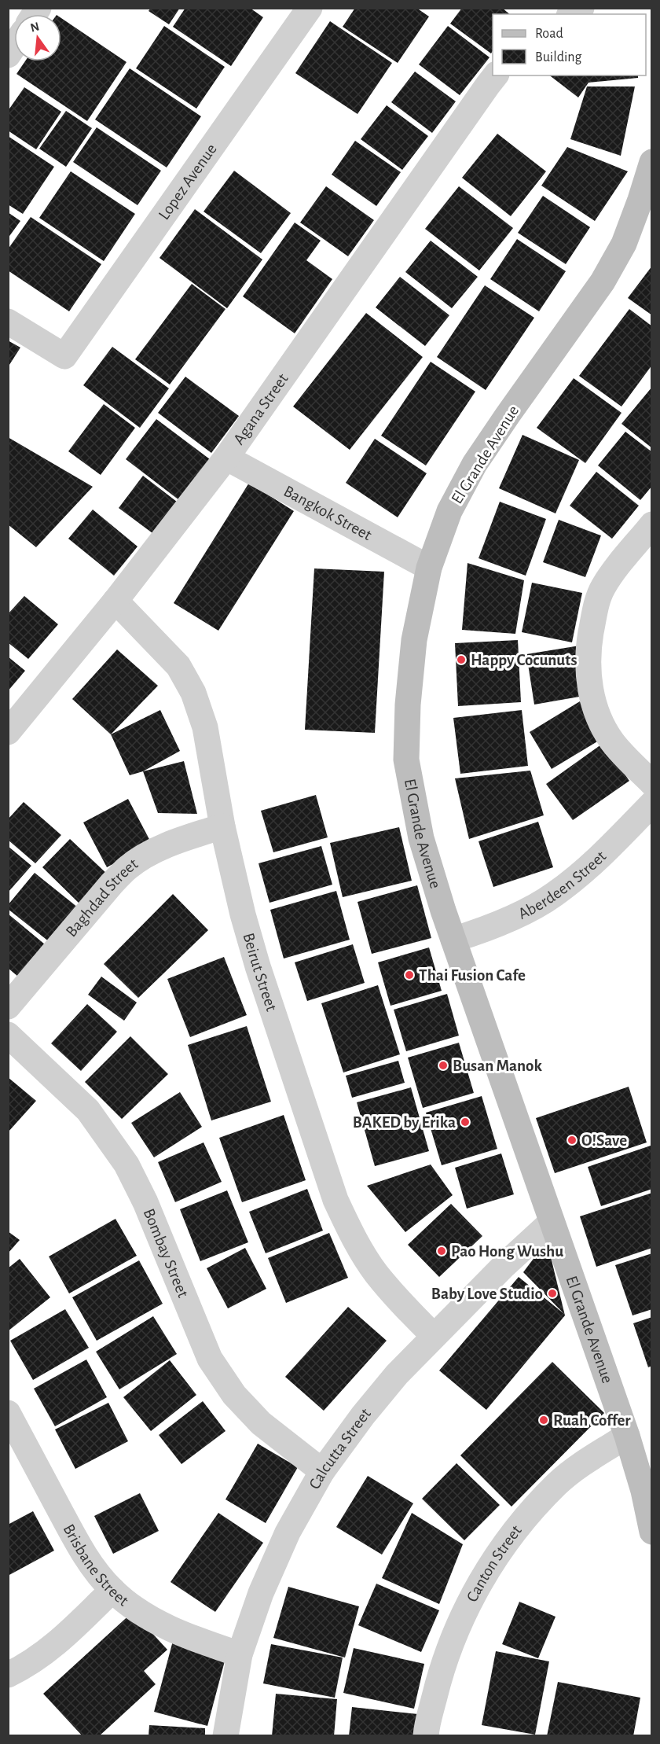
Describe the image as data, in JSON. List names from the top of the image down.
{
  "streets": {
    "street": [
      "Lopez Avenue",
      "Agana Street",
      "El Grande Avenue",
      "Bangkok Street",
      "Aberdeen Street",
      "Baghdad Street",
      "Beirut Street",
      "Bombay Street",
      "Calcutta Street",
      "Brisbane Street",
      "Canton Street"
    ]
  },
  "crossings": [
    ["Agana Street", "Bangkok Street"],
    ["Agana Street", "Beirut Street"],
    ["El Grande Avenue", "Bangkok Street"],
    ["El Grande Avenue", "Aberdeen Street"],
    ["El Grande Avenue", "Calcutta Street"],
    ["El Grande Avenue", "Canton Street"],
    ["Baghdad Street", "Beirut Street"],
    ["Beirut Street", "Calcutta Street"],
    ["Bombay Street", "Calcutta Street"],
    ["Calcutta Street", "Brisbane Street"]
  ],
  "places": [
    "Happy Cocunuts",
    "Thai Fusion Cafe",
    "Busan Manok",
    "BAKED by Erika",
    "O!Save",
    "Pao Hong Wushu",
    "Baby Love Studio",
    "Ruah Coffer"
  ],
  "legend": ["Road", "Building"],
  "north": "top"
}
